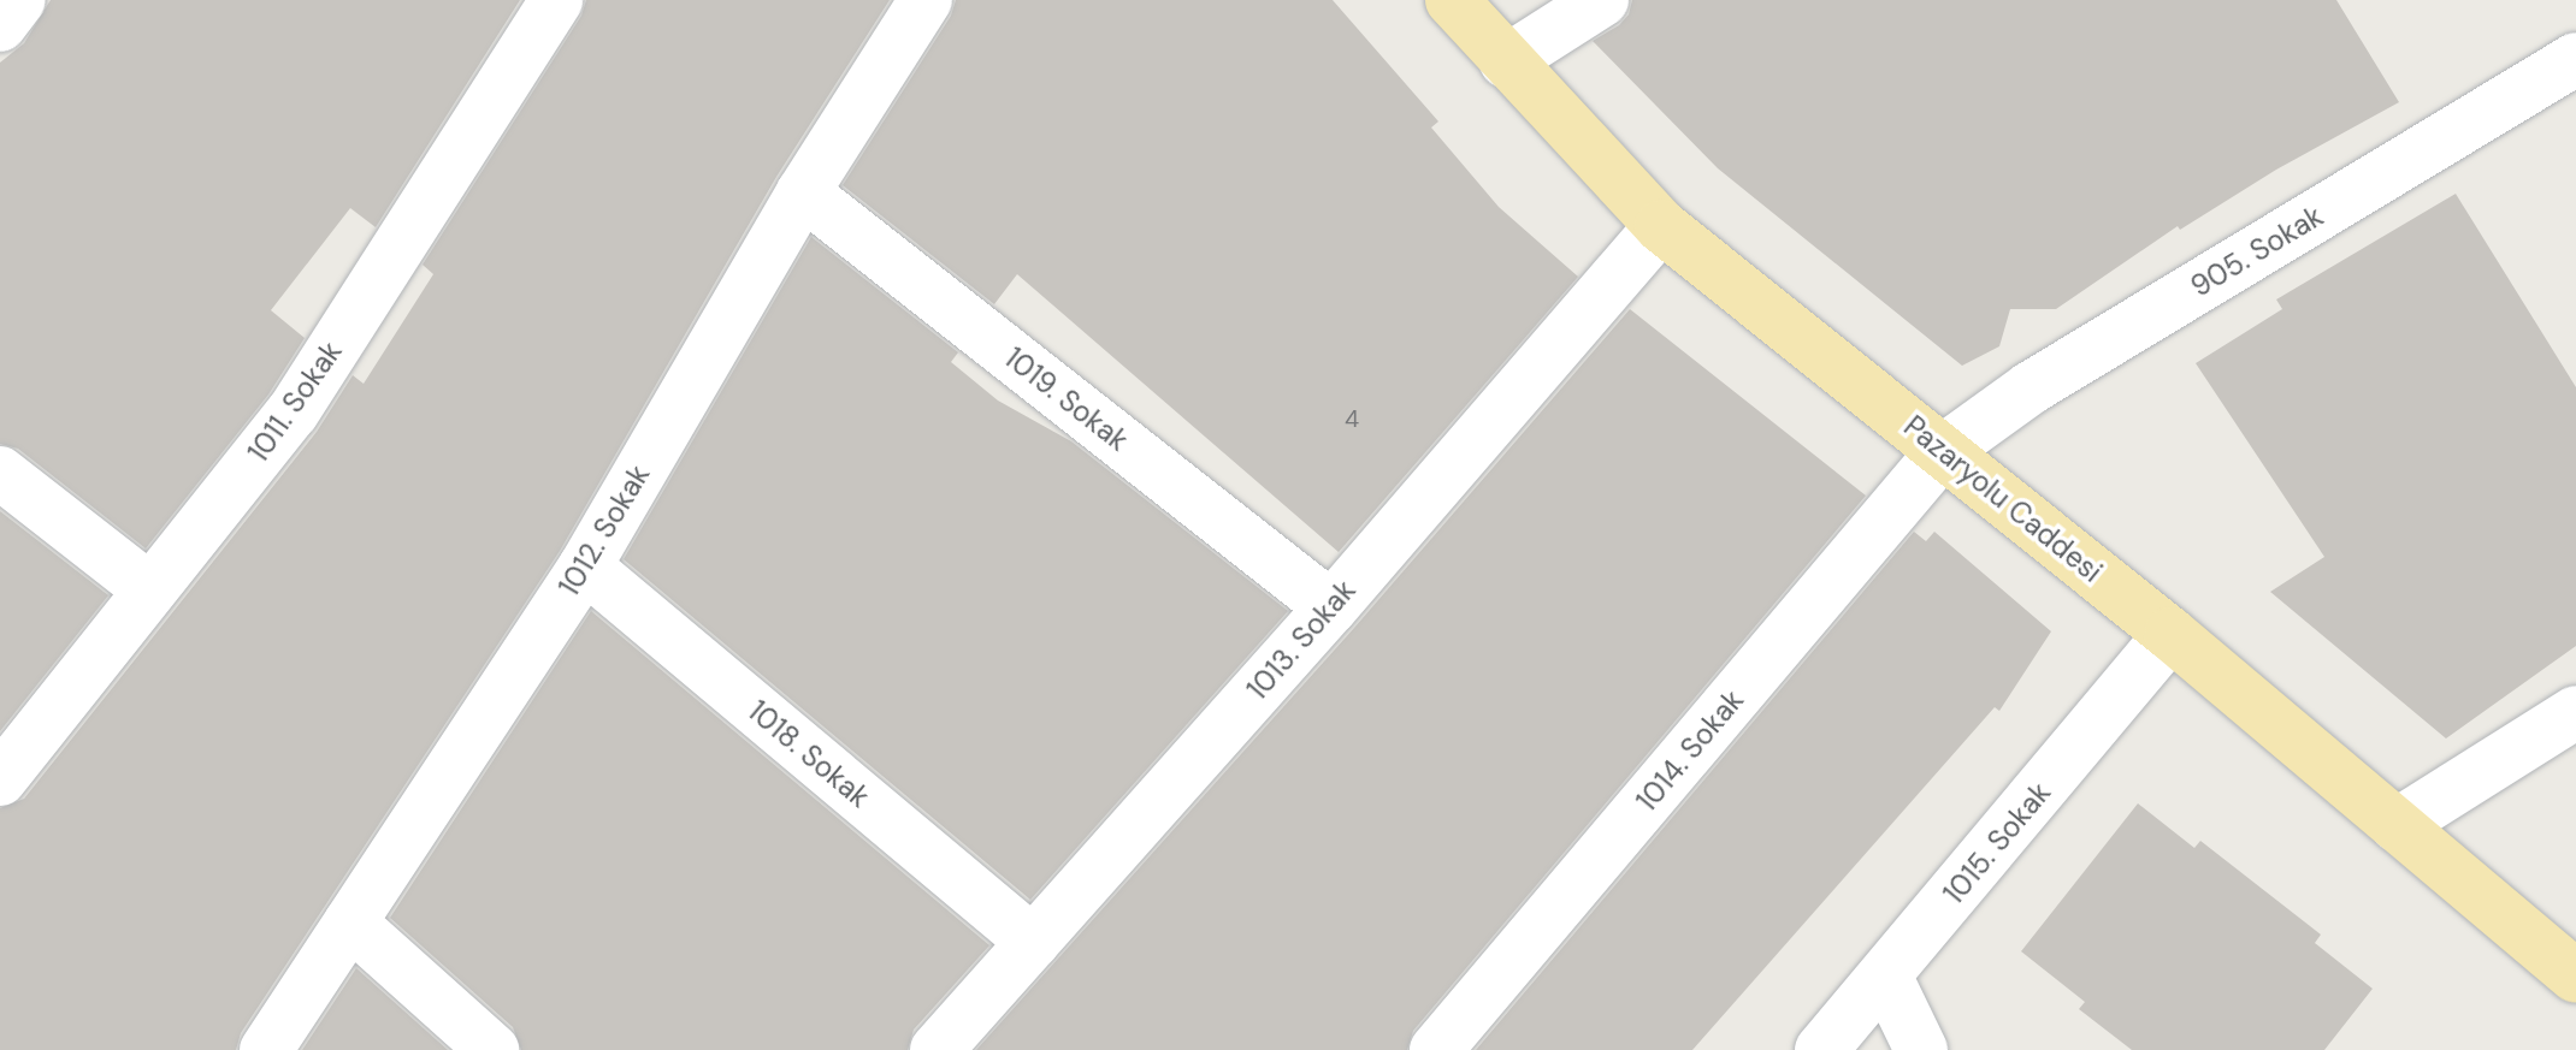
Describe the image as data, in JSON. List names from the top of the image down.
{
  "streets": {
    "main road": ["Pazaryolu Caddesi"],
    "street": [
      "905. Sokak",
      "1019. Sokak",
      "1011. Sokak",
      "1012. Sokak",
      "1013. Sokak",
      "1014. Sokak",
      "1018. Sokak",
      "1015. Sokak"
    ]
  },
  "crossings": [
    ["905. Sokak", "Pazaryolu Caddesi"],
    ["905. Sokak", "1014. Sokak"],
    ["1019. Sokak", "1012. Sokak"],
    ["1019. Sokak", "1013. Sokak"],
    ["Pazaryolu Caddesi", "1013. Sokak"],
    ["Pazaryolu Caddesi", "1014. Sokak"],
    ["Pazaryolu Caddesi", "1015. Sokak"],
    ["1012. Sokak", "1018. Sokak"],
    ["1013. Sokak", "1018. Sokak"]
  ],
  "house_numbers": ["4"]
}
